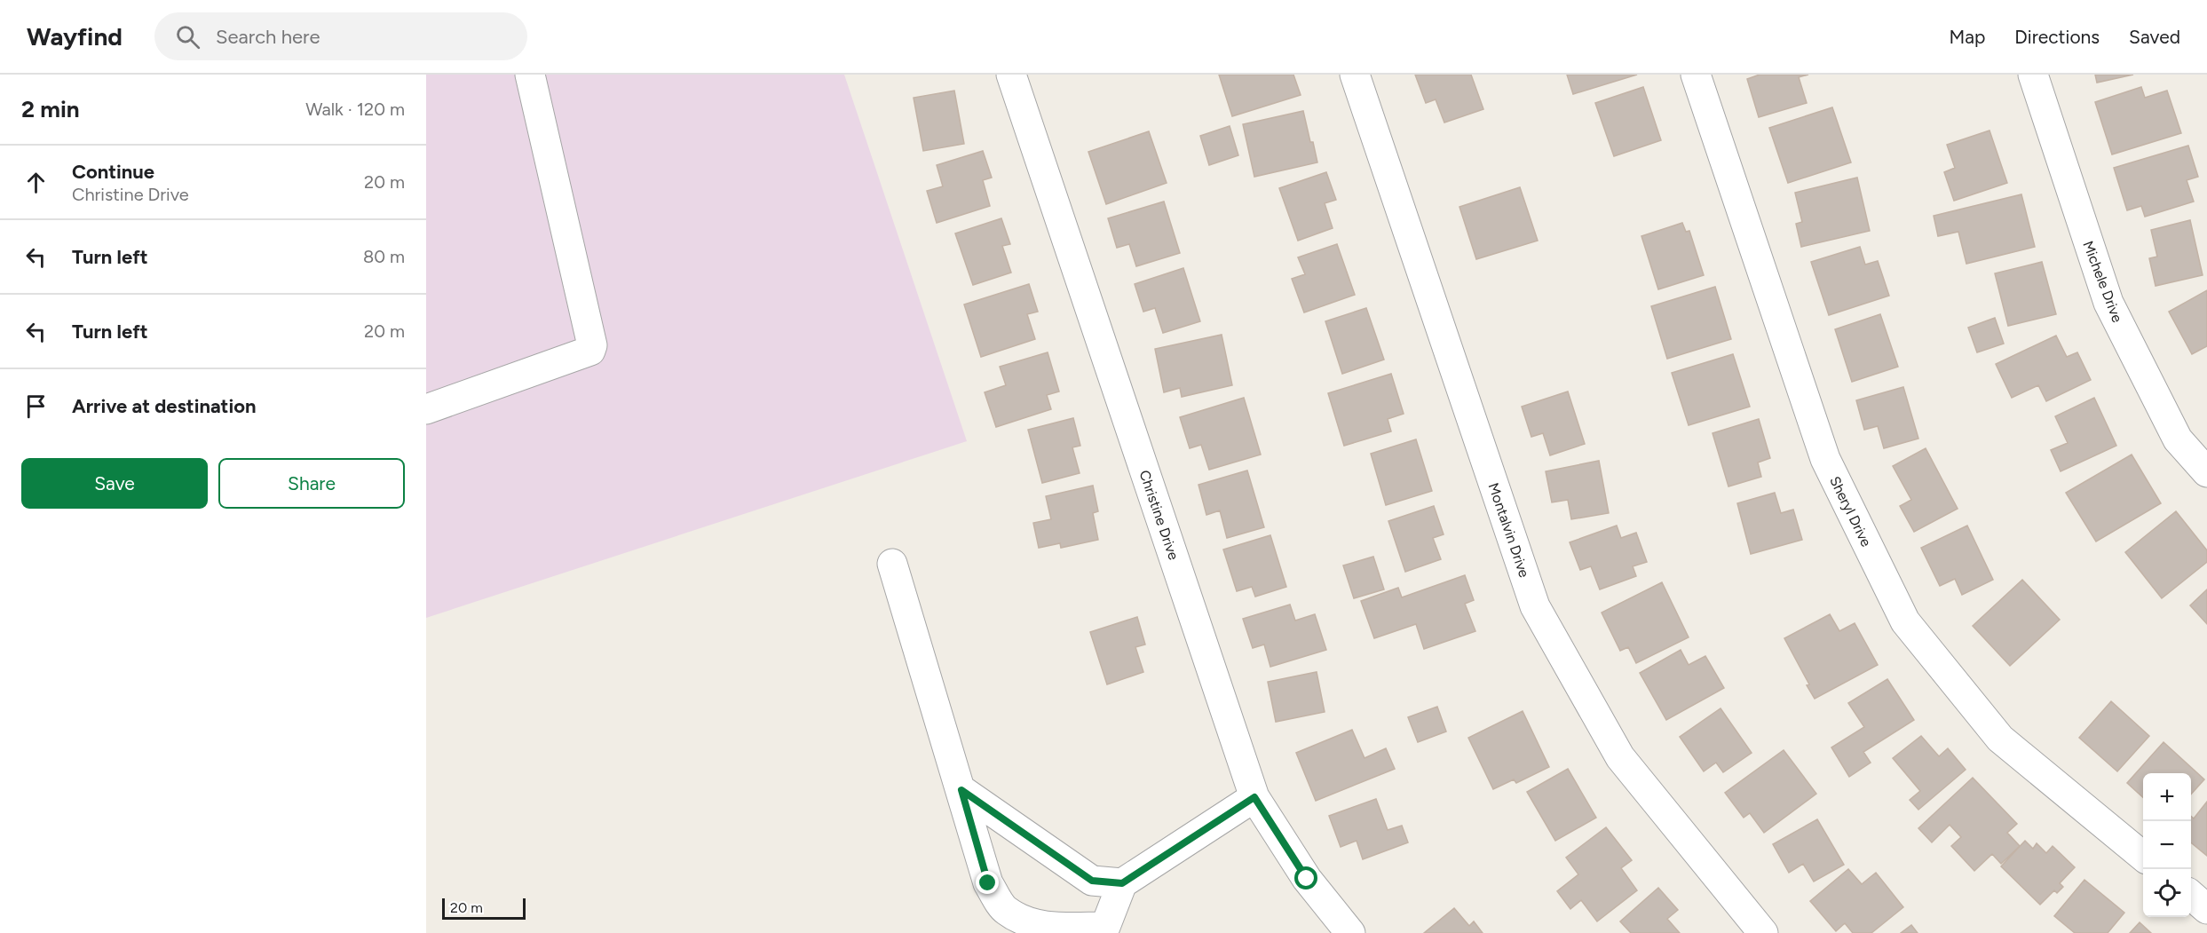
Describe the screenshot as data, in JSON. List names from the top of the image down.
{
  "streets": {
    "street": [
      "Michele Drive",
      "Sheryl Drive",
      "Christine Drive",
      "Montalvin Drive"
    ]
  },
  "scale_bar": "20 m",
  "page": {
    "header": "Wayfind",
    "search": "Search here",
    "nav": ["Map", "Directions", "Saved"],
    "heading": ["2 min", "Walk · 120 m"],
    "list": [
      ["Continue", "Christine Drive", "20 m"],
      ["Turn left", "80 m"],
      ["Turn left", "20 m"],
      "Arrive at destination"
    ],
    "buttons": ["Save", "Share"],
    "map_buttons": ["+", "−"],
    "scale": "20 m"
  }
}
